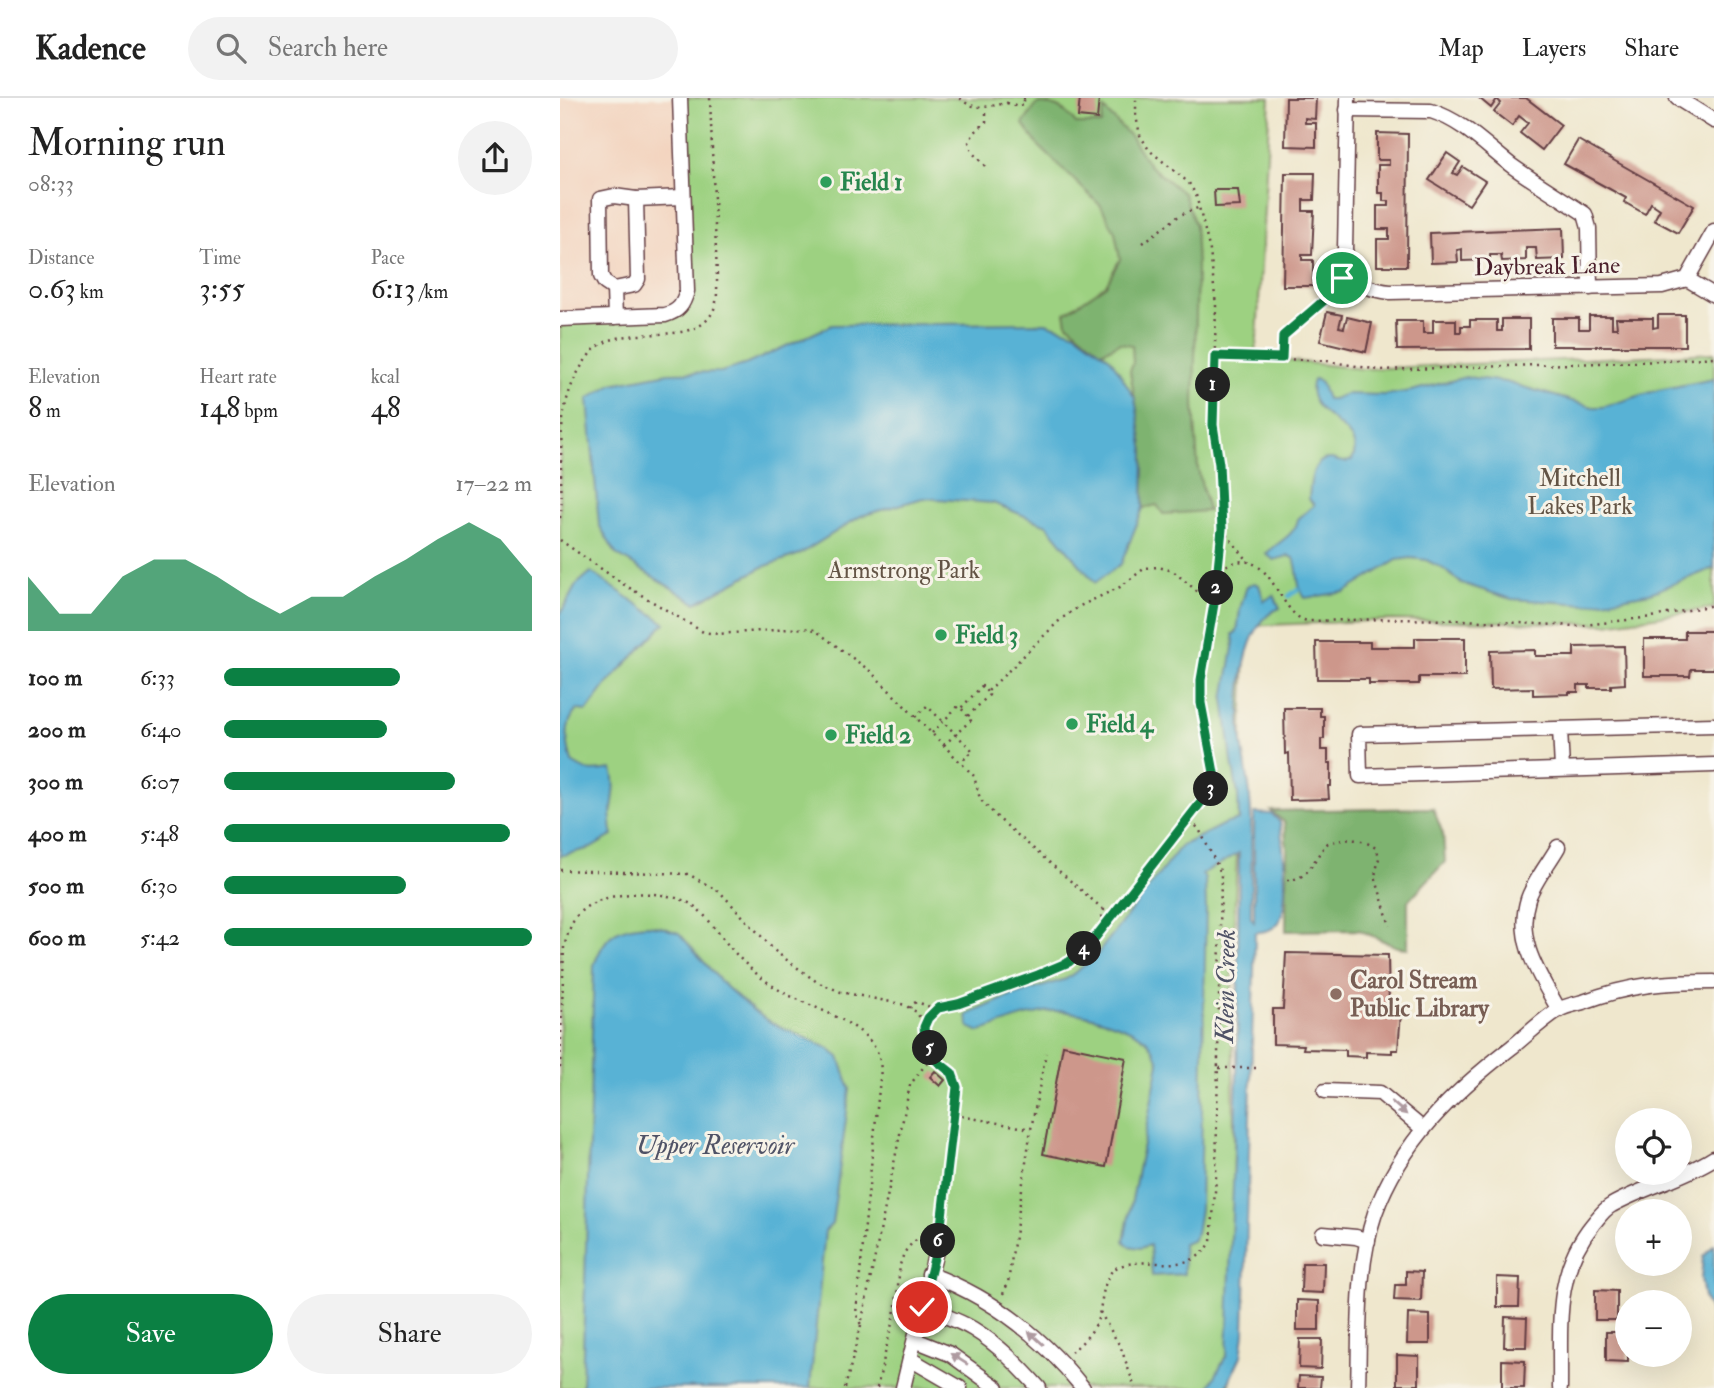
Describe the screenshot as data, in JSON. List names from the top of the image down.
{
  "streets": {
    "street": ["Daybreak Lane"]
  },
  "water": ["Klein Creek", "Upper Reservoir"],
  "parks": ["Mitchell Lakes Park", "Armstrong Park"],
  "places": [
    "Field 1",
    "Field 3",
    "Field 4",
    "Field 2",
    "Carol Stream Public Library"
  ],
  "page": {
    "header": "Kadence",
    "search": "Search here",
    "nav": ["Map", "Layers", "Share"],
    "heading": ["Morning run", "08:33"],
    "stats": [
      ["Distance", "0.63 km"],
      ["Time", "3:55"],
      ["Pace", "6:13 /km"],
      ["Elevation", "8 m"],
      ["Heart rate", "148 bpm"],
      ["kcal", "48"]
    ],
    "pins": [
      "1",
      "2",
      "3",
      "4",
      "5",
      "6"
    ],
    "chart": ["Elevation", "17–22 m"],
    "list": [
      {
        "name": "100 m",
        "note": "6:33"
      },
      {
        "name": "200 m",
        "note": "6:40"
      },
      {
        "name": "300 m",
        "note": "6:07"
      },
      {
        "name": "400 m",
        "note": "5:48"
      },
      {
        "name": "500 m",
        "note": "6:30"
      },
      {
        "name": "600 m",
        "note": "5:42"
      }
    ],
    "map_buttons": ["+", "−"],
    "buttons": ["Save", "Share"]
  }
}
